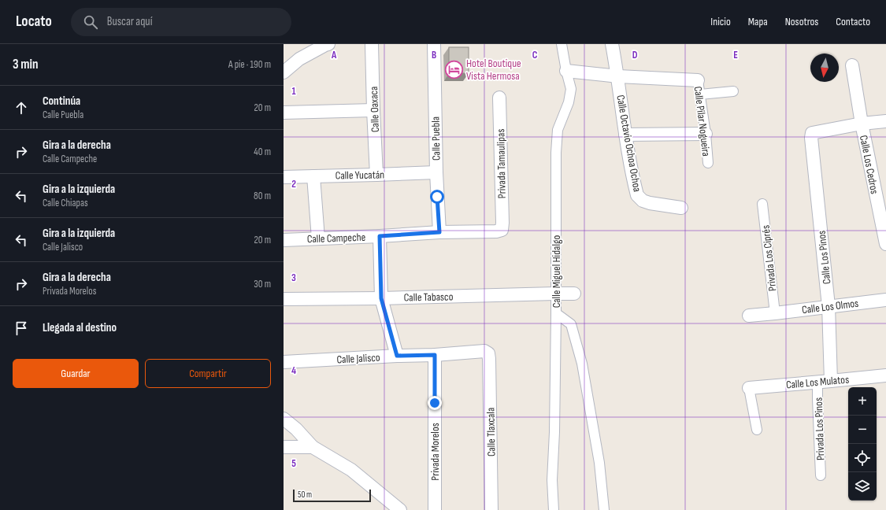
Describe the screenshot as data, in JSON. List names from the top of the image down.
{
  "streets": {
    "street": [
      "Calle Oaxaca",
      "Calle Pilar Nogueira",
      "Calle Puebla",
      "Calle Octavio Ochoa Ochoa",
      "Privada Tamaulipas",
      "Calle Los Cedros",
      "Calle Yucatán",
      "Calle Campeche",
      "Calle Los Pinos",
      "Privada Los Ciprés",
      "Calle Miguel Hidalgo",
      "Calle Tabasco",
      "Calle Los Olmos",
      "Calle Jalisco",
      "Calle Los Mulatos",
      "Privada Los Pinos",
      "Calle Tlaxcala",
      "Privada Morelos"
    ]
  },
  "crossings": [
    ["Calle Oaxaca", "Calle Yucatán"],
    ["Calle Puebla", "Calle Yucatán"],
    ["Calle Puebla", "Calle Campeche"],
    ["Privada Tamaulipas", "Calle Campeche"],
    ["Calle Los Cedros", "Calle Los Pinos"],
    ["Calle Los Pinos", "Calle Los Olmos"],
    ["Calle Los Pinos", "Calle Los Mulatos"],
    ["Privada Los Ciprés", "Calle Los Olmos"],
    ["Calle Miguel Hidalgo", "Calle Tabasco"],
    ["Calle Jalisco", "Calle Tlaxcala"],
    ["Calle Jalisco", "Privada Morelos"],
    ["Calle Los Mulatos", "Privada Los Pinos"]
  ],
  "places": {
    "hotel": ["Hotel Boutique Vista Hermosa"]
  },
  "scale_bar": "50 m",
  "north": "bottom",
  "page": {
    "header": "Locato",
    "search": "Buscar aquí",
    "nav": [
      "Inicio",
      "Mapa",
      "Nosotros",
      "Contacto"
    ],
    "heading": ["3 min", "A pie · 190 m"],
    "list": [
      ["Continúa", "Calle Puebla", "20 m"],
      ["Gira a la derecha", "Calle Campeche", "40 m"],
      ["Gira a la izquierda", "Calle Chiapas", "80 m"],
      ["Gira a la izquierda", "Calle Jalisco", "20 m"],
      ["Gira a la derecha", "Privada Morelos", "30 m"],
      "Llegada al destino"
    ],
    "buttons": ["Guardar", "Compartir"],
    "map_buttons": ["+", "−"],
    "scale": "50 m"
  },
  "grid": {
    "columns": [
      "A",
      "B",
      "C",
      "D",
      "E"
    ],
    "rows": [
      "1",
      "2",
      "3",
      "4",
      "5"
    ]
  }
}
